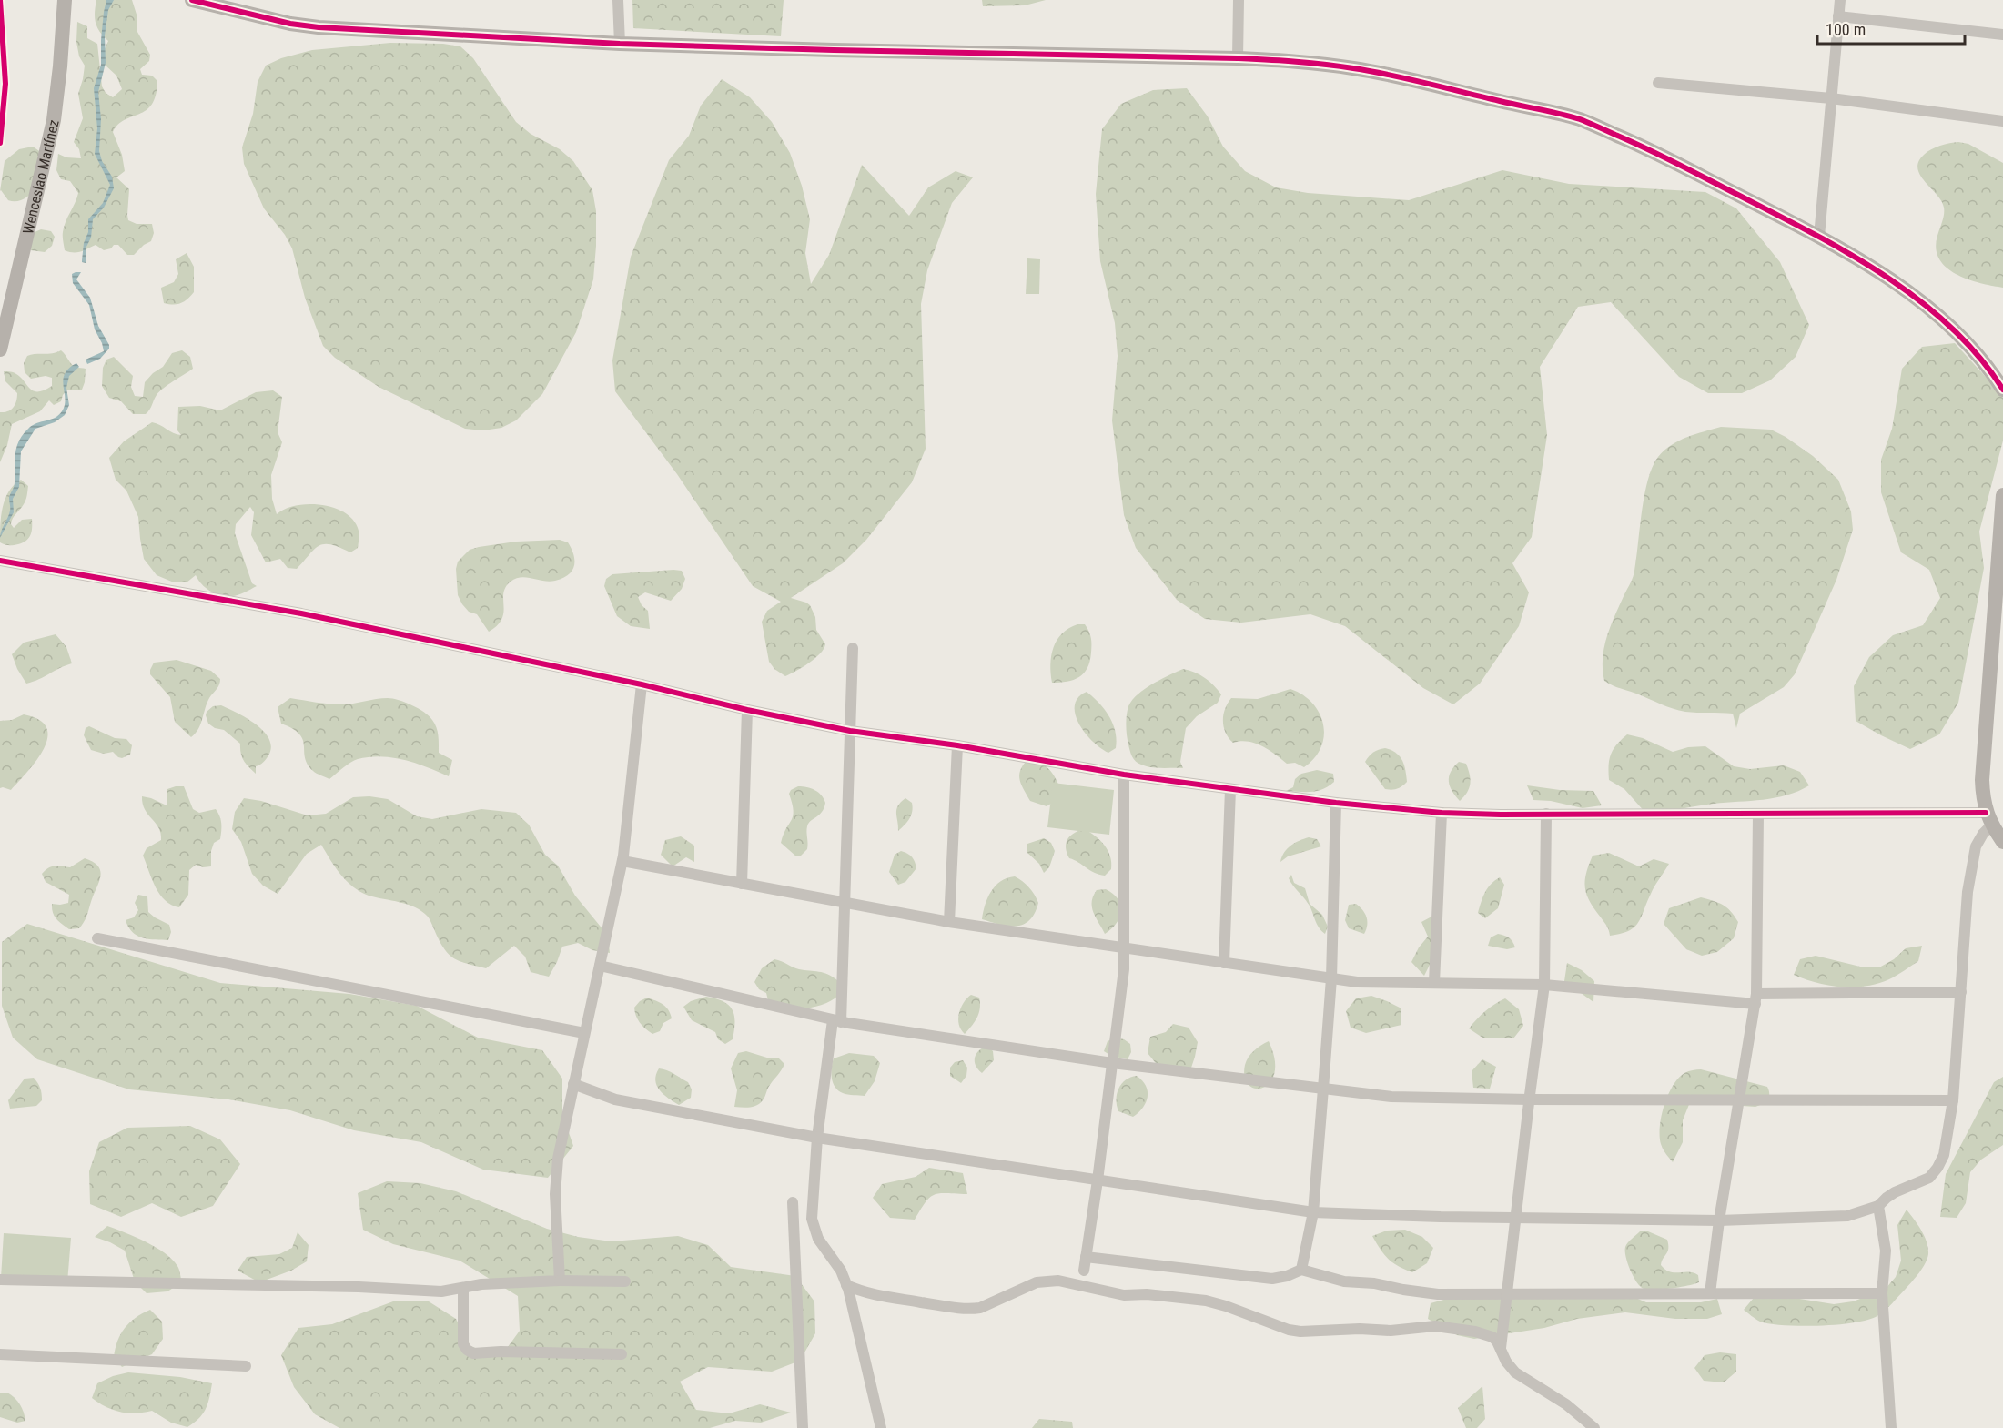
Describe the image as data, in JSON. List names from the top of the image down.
{
  "streets": {
    "street": ["Wenceslao Martínez"]
  },
  "scale_bar": "100 m"
}
